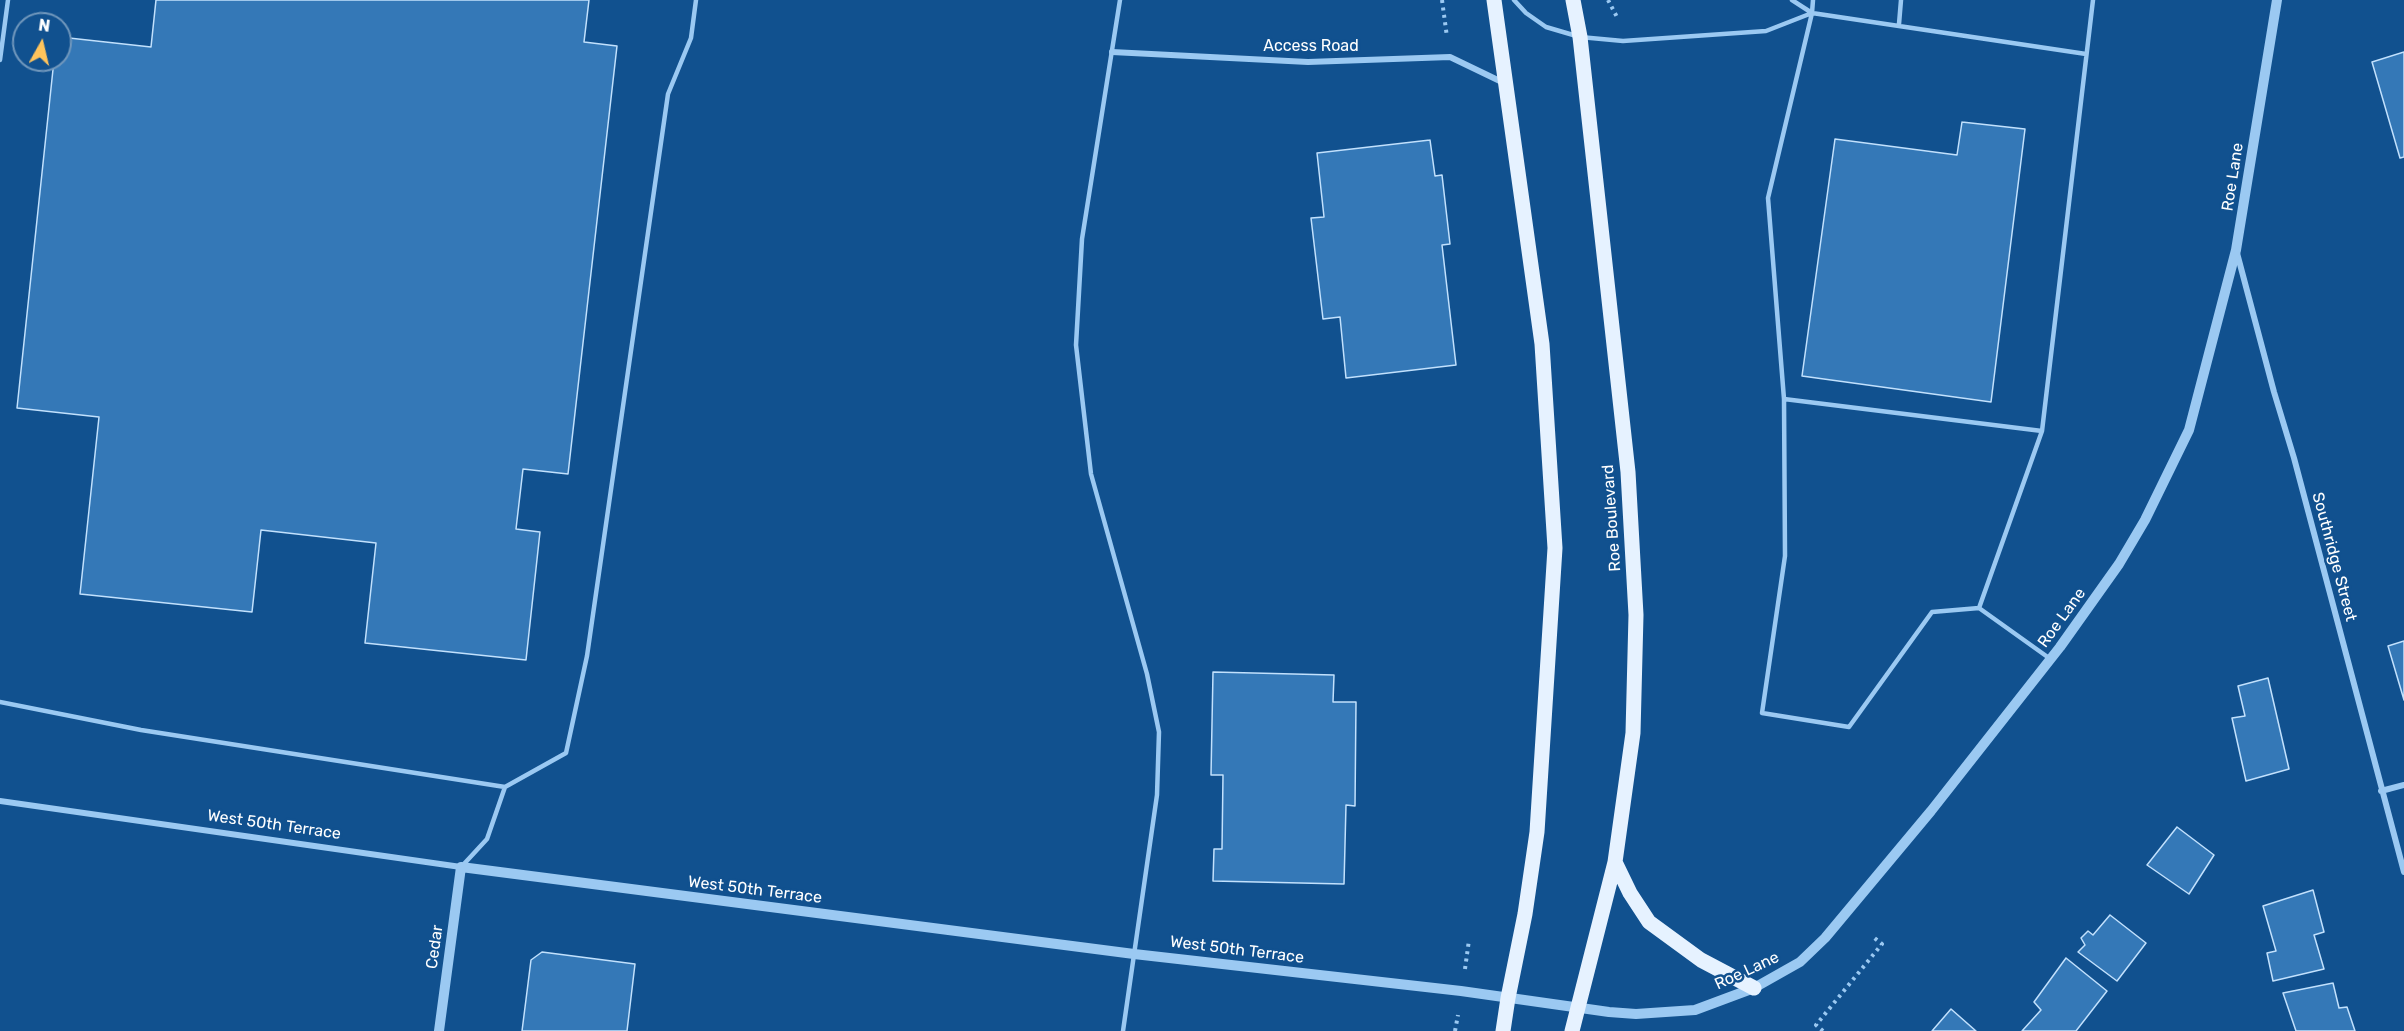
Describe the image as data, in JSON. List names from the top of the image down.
{
  "streets": {
    "main road": ["Roe Boulevard"],
    "street": [
      "Access Road",
      "Roe Lane",
      "Southridge Street",
      "West 50th Terrace",
      "Cedar"
    ]
  },
  "crossings": [
    ["Roe Lane", "Roe Boulevard"],
    ["Roe Lane", "Southridge Street"],
    ["Roe Lane", "West 50th Terrace"],
    ["Roe Boulevard", "West 50th Terrace"],
    ["West 50th Terrace", "Cedar"]
  ],
  "north": "top"
}
